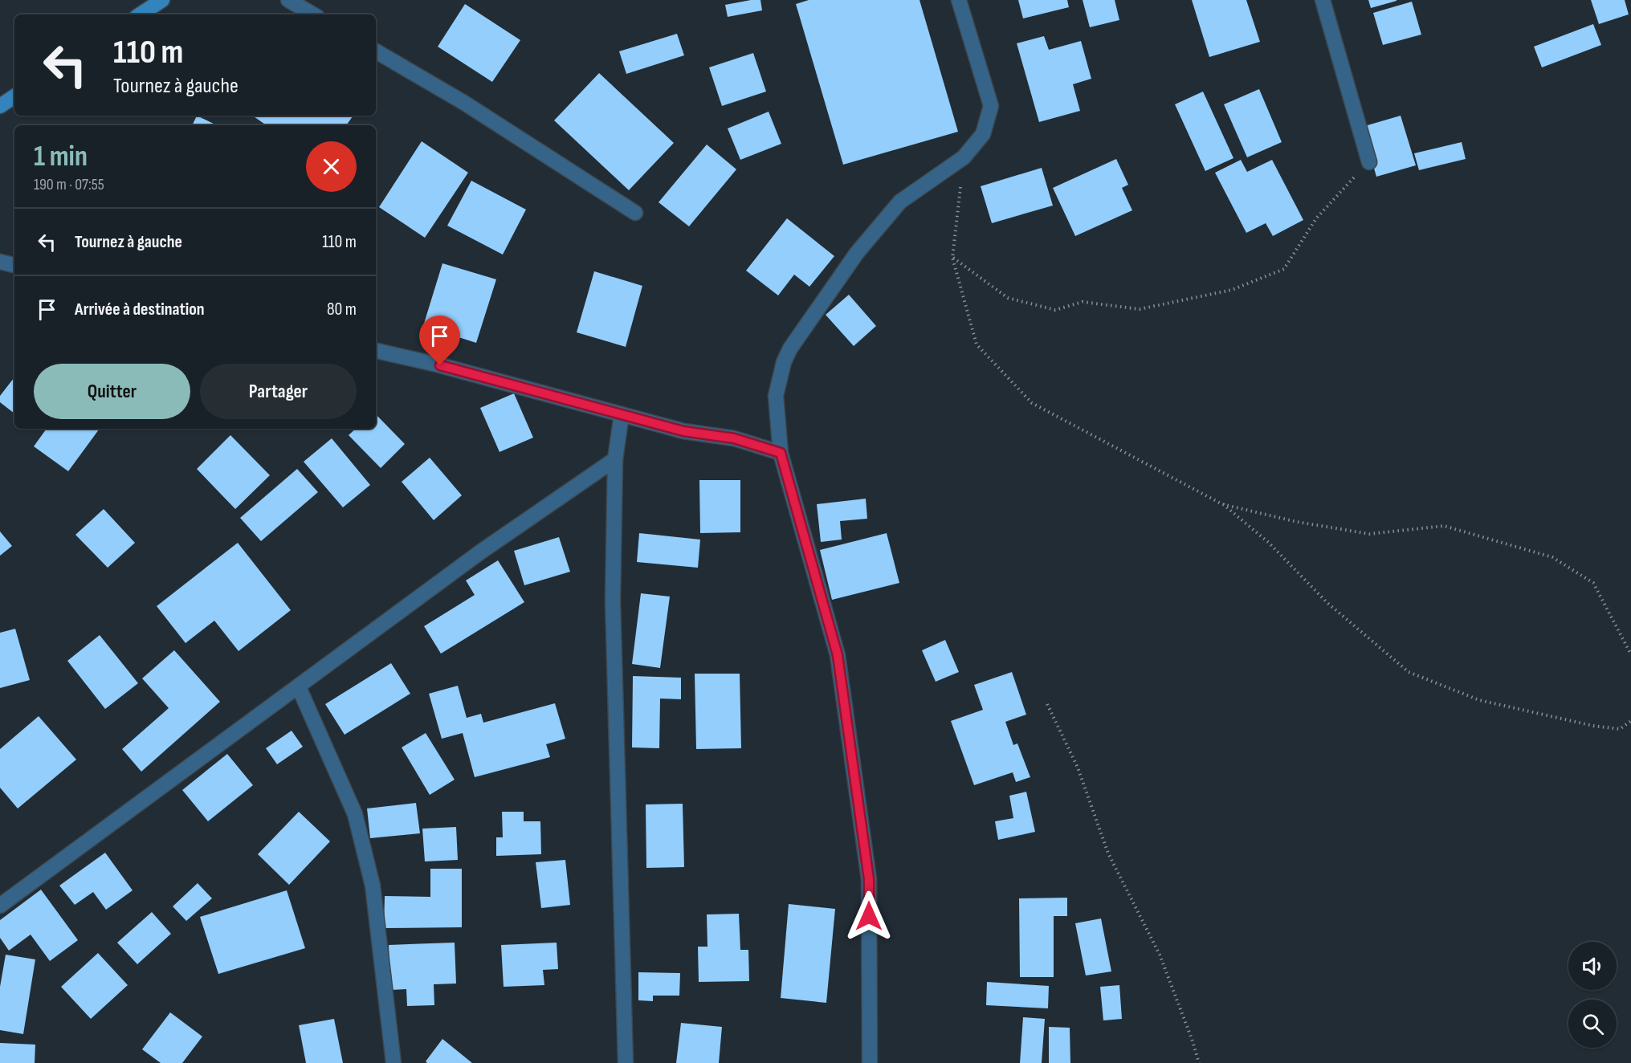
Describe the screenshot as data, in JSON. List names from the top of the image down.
{
  "page": {
    "turn": ["110 m", "Tournez à gauche"],
    "heading": ["1 min", "190 m · 07:55"],
    "list": [
      {
        "name": "Tournez à gauche",
        "value": "110 m"
      },
      {
        "name": "Arrivée à destination",
        "value": "80 m"
      }
    ],
    "buttons": ["Quitter", "Partager"]
  }
}
